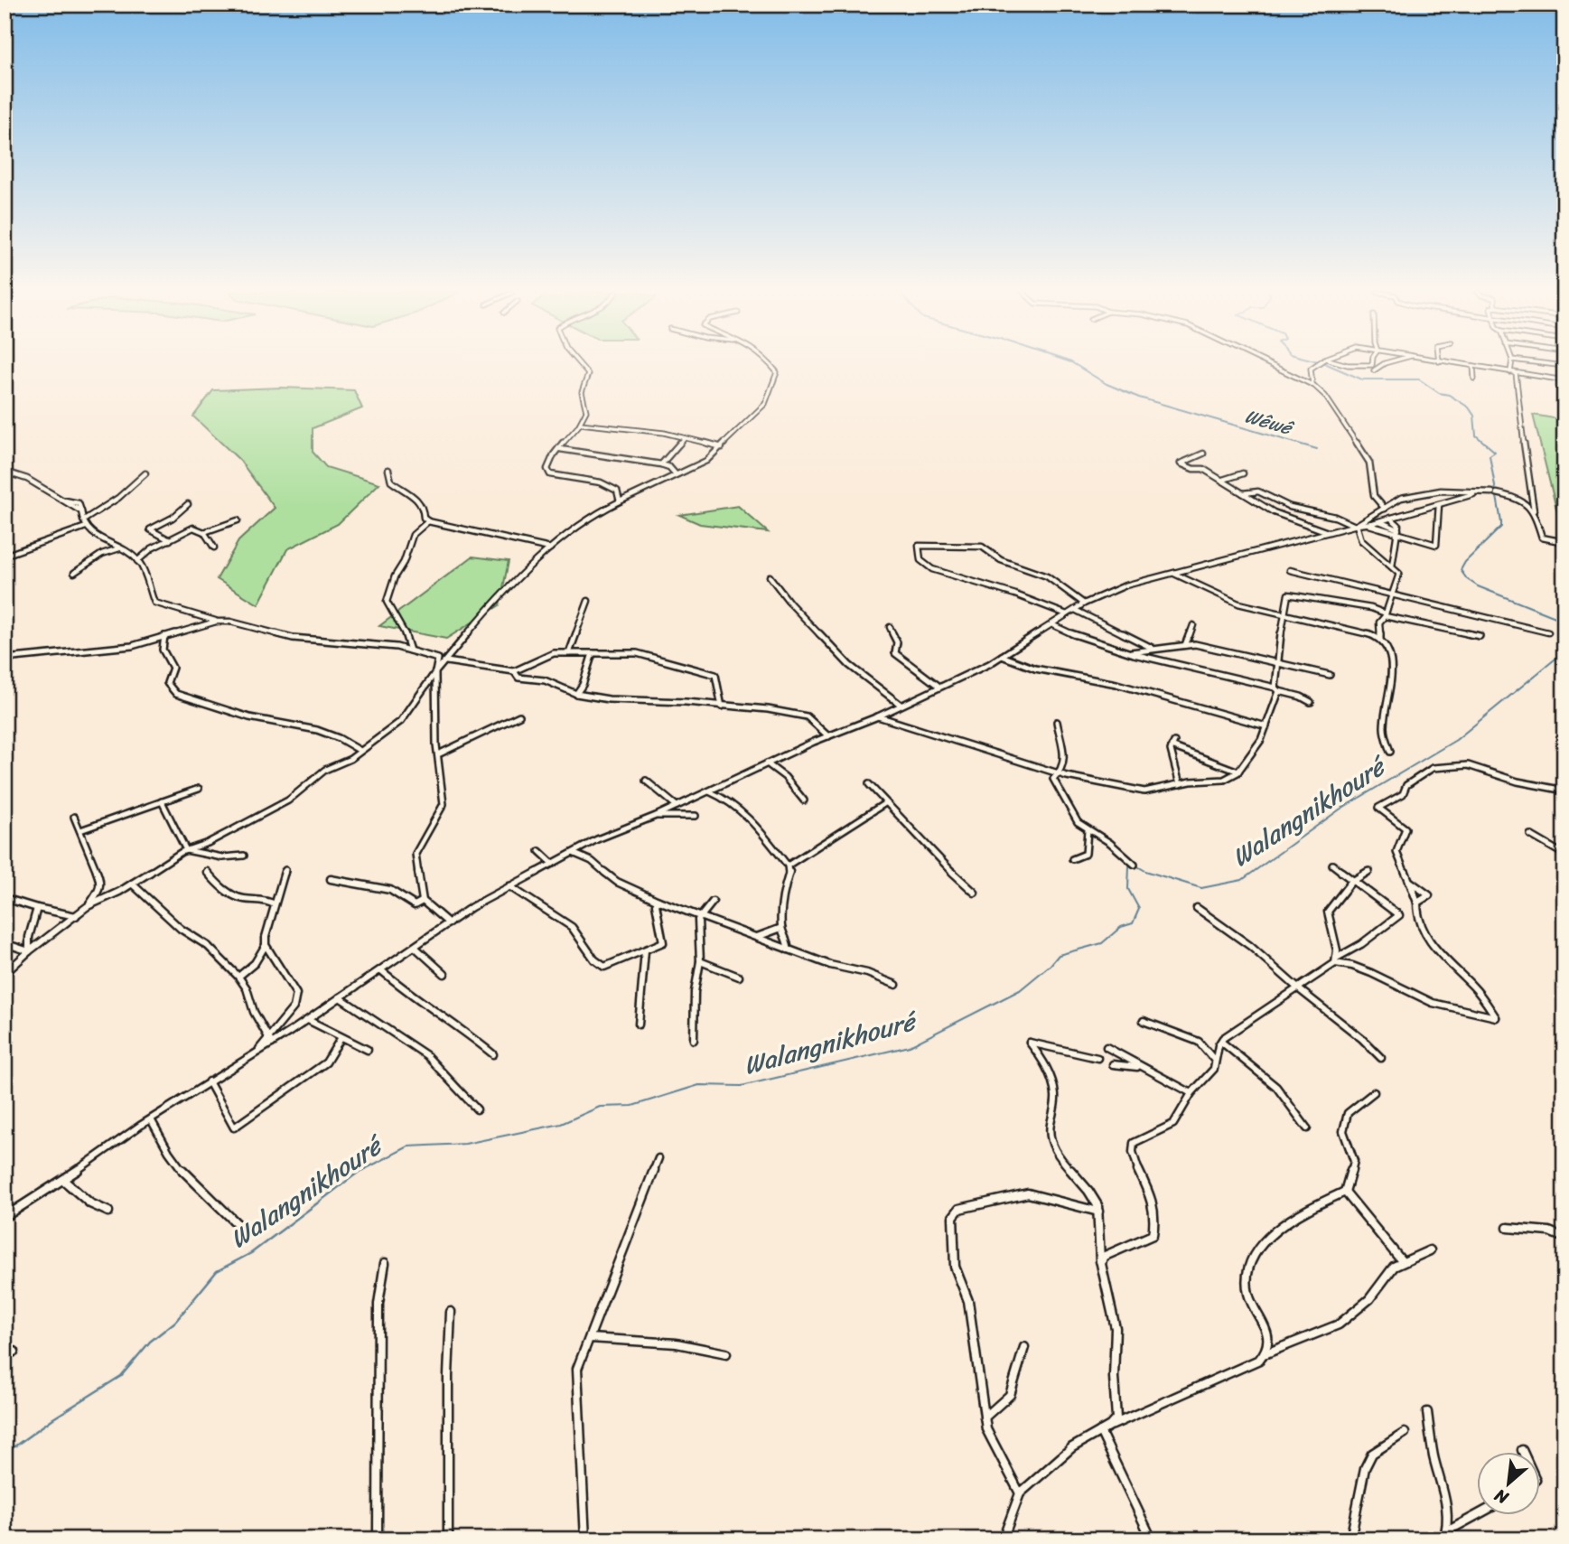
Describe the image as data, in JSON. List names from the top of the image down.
{
  "water": ["Wêwê", "Walangnikhouré"],
  "north": "bottom left"
}
